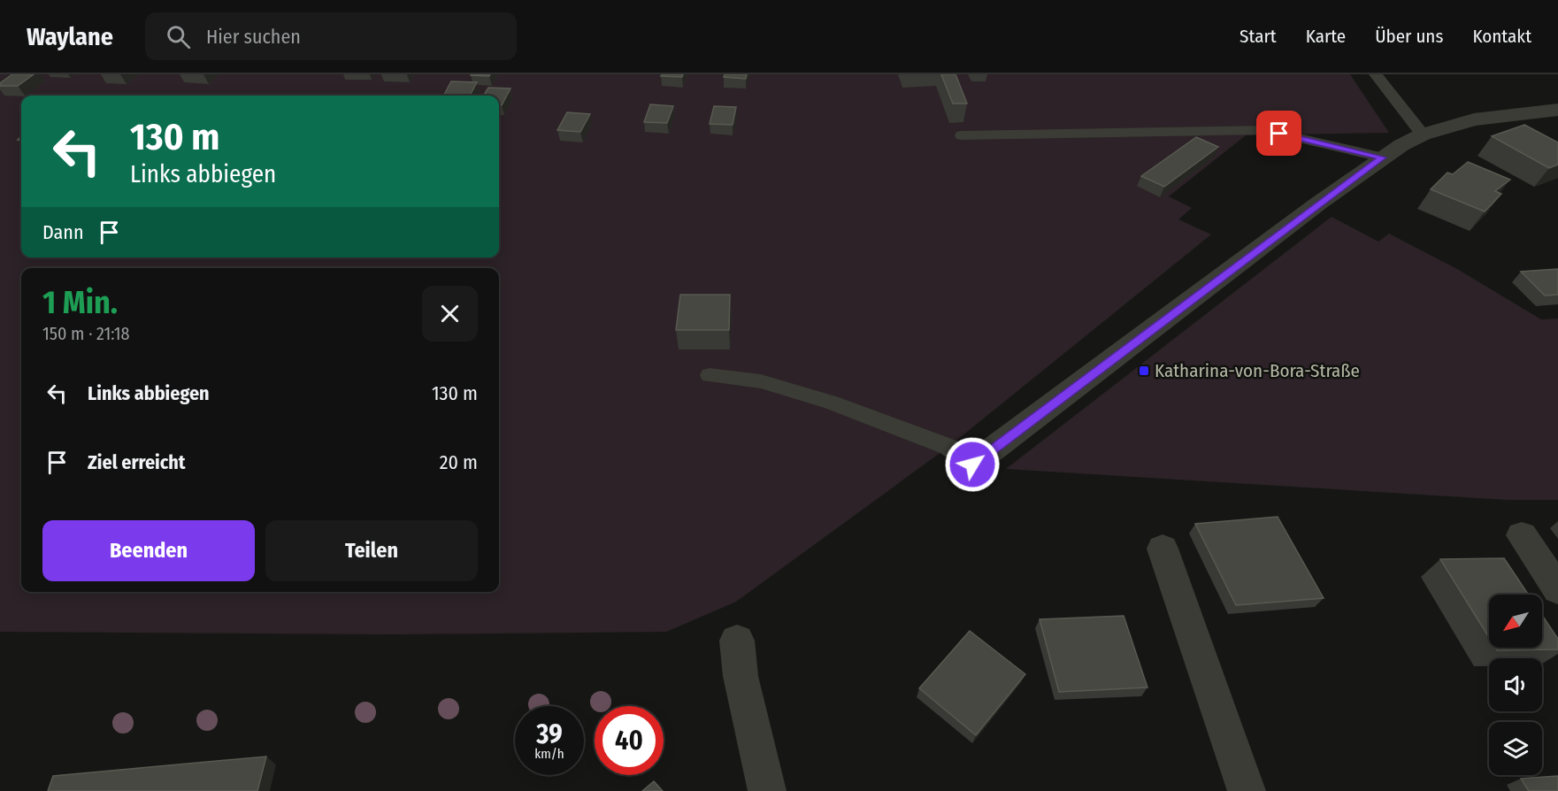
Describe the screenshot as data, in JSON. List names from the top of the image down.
{
  "places": {
    "transit": ["Katharina-von-Bora-Straße"]
  },
  "north": "bottom left",
  "page": {
    "header": "Waylane",
    "search": "Hier suchen",
    "nav": [
      "Start",
      "Karte",
      "Über uns",
      "Kontakt"
    ],
    "turn": ["130 m", "Links abbiegen"],
    "then": "Dann",
    "heading": ["1 Min.", "150 m · 21:18"],
    "list": [
      {
        "name": "Links abbiegen",
        "value": "130 m"
      },
      {
        "name": "Ziel erreicht",
        "value": "20 m"
      }
    ],
    "buttons": ["Beenden", "Teilen"],
    "speed": "39 km/h",
    "limit": "40"
  }
}
